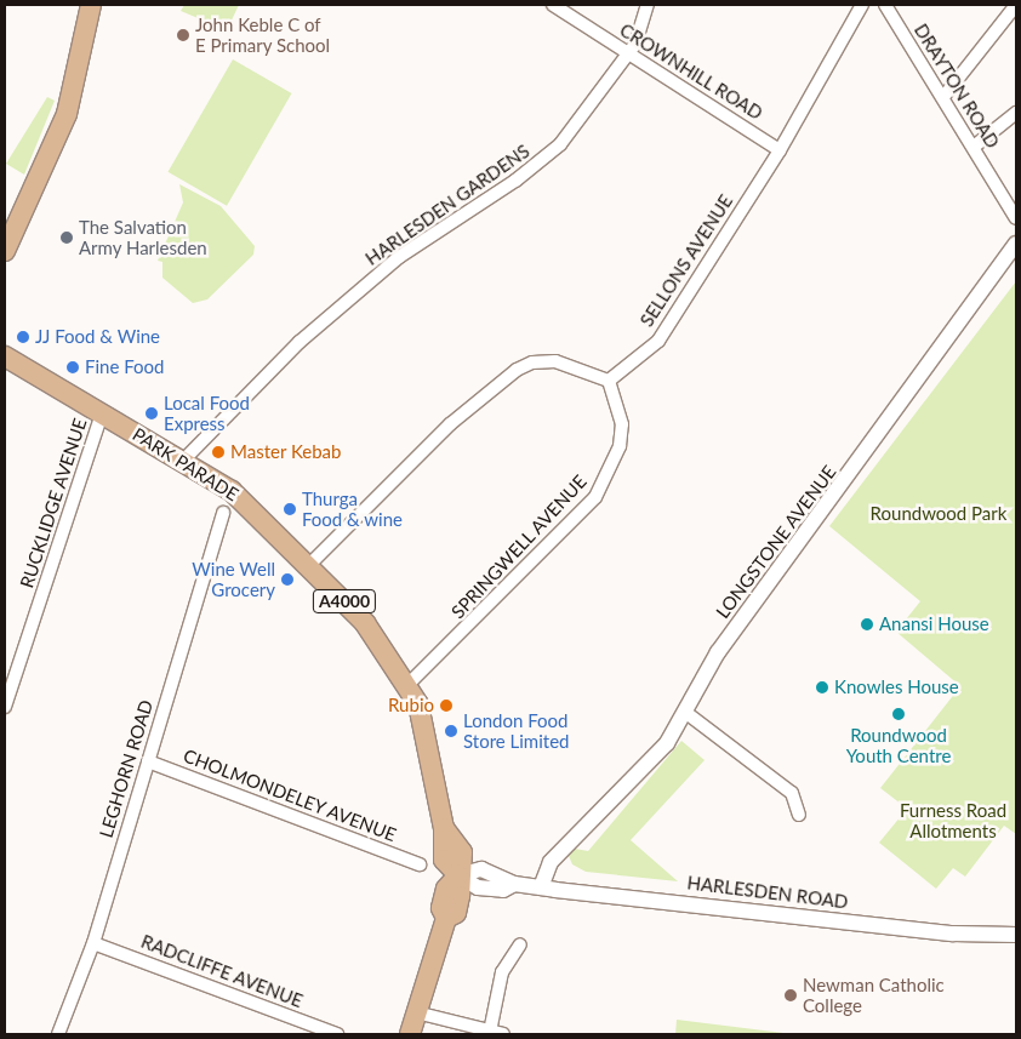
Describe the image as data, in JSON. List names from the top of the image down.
{
  "streets": {
    "main road": ["PARK PARADE", "A4000"],
    "street": [
      "CROWNHILL ROAD",
      "DRAYTON ROAD",
      "HARLESDEN GARDENS",
      "SELLONS AVENUE",
      "RUCKLIDGE AVENUE",
      "LONGSTONE AVENUE",
      "SPRINGWELL AVENUE",
      "LEGHORN ROAD",
      "CHOLMONDELEY AVENUE",
      "HARLESDEN ROAD",
      "RADCLIFFE AVENUE"
    ]
  },
  "crossings": [
    ["CROWNHILL ROAD", "HARLESDEN GARDENS"],
    ["CROWNHILL ROAD", "SELLONS AVENUE"],
    ["HARLESDEN GARDENS", "PARK PARADE"],
    ["SELLONS AVENUE", "SPRINGWELL AVENUE"],
    ["PARK PARADE", "RUCKLIDGE AVENUE"],
    ["PARK PARADE", "SPRINGWELL AVENUE"],
    ["PARK PARADE", "A4000"],
    ["PARK PARADE", "HARLESDEN ROAD"],
    ["LONGSTONE AVENUE", "HARLESDEN ROAD"],
    ["A4000", "HARLESDEN ROAD"],
    ["LEGHORN ROAD", "CHOLMONDELEY AVENUE"],
    ["LEGHORN ROAD", "RADCLIFFE AVENUE"]
  ],
  "parks": ["Roundwood Park", "Furness Road Allotments"],
  "places": [
    "John Keble C of E Primary School",
    "The Salvation Army Harlesden",
    "JJ Food & Wine",
    "Fine Food",
    "Local Food Express",
    "Master Kebab",
    "Thurga Food & wine",
    "Wine Well Grocery",
    "Anansi House",
    "Knowles House",
    "Rubio",
    "Roundwood Youth Centre",
    "London Food Store Limited",
    "Newman Catholic College"
  ]
}
